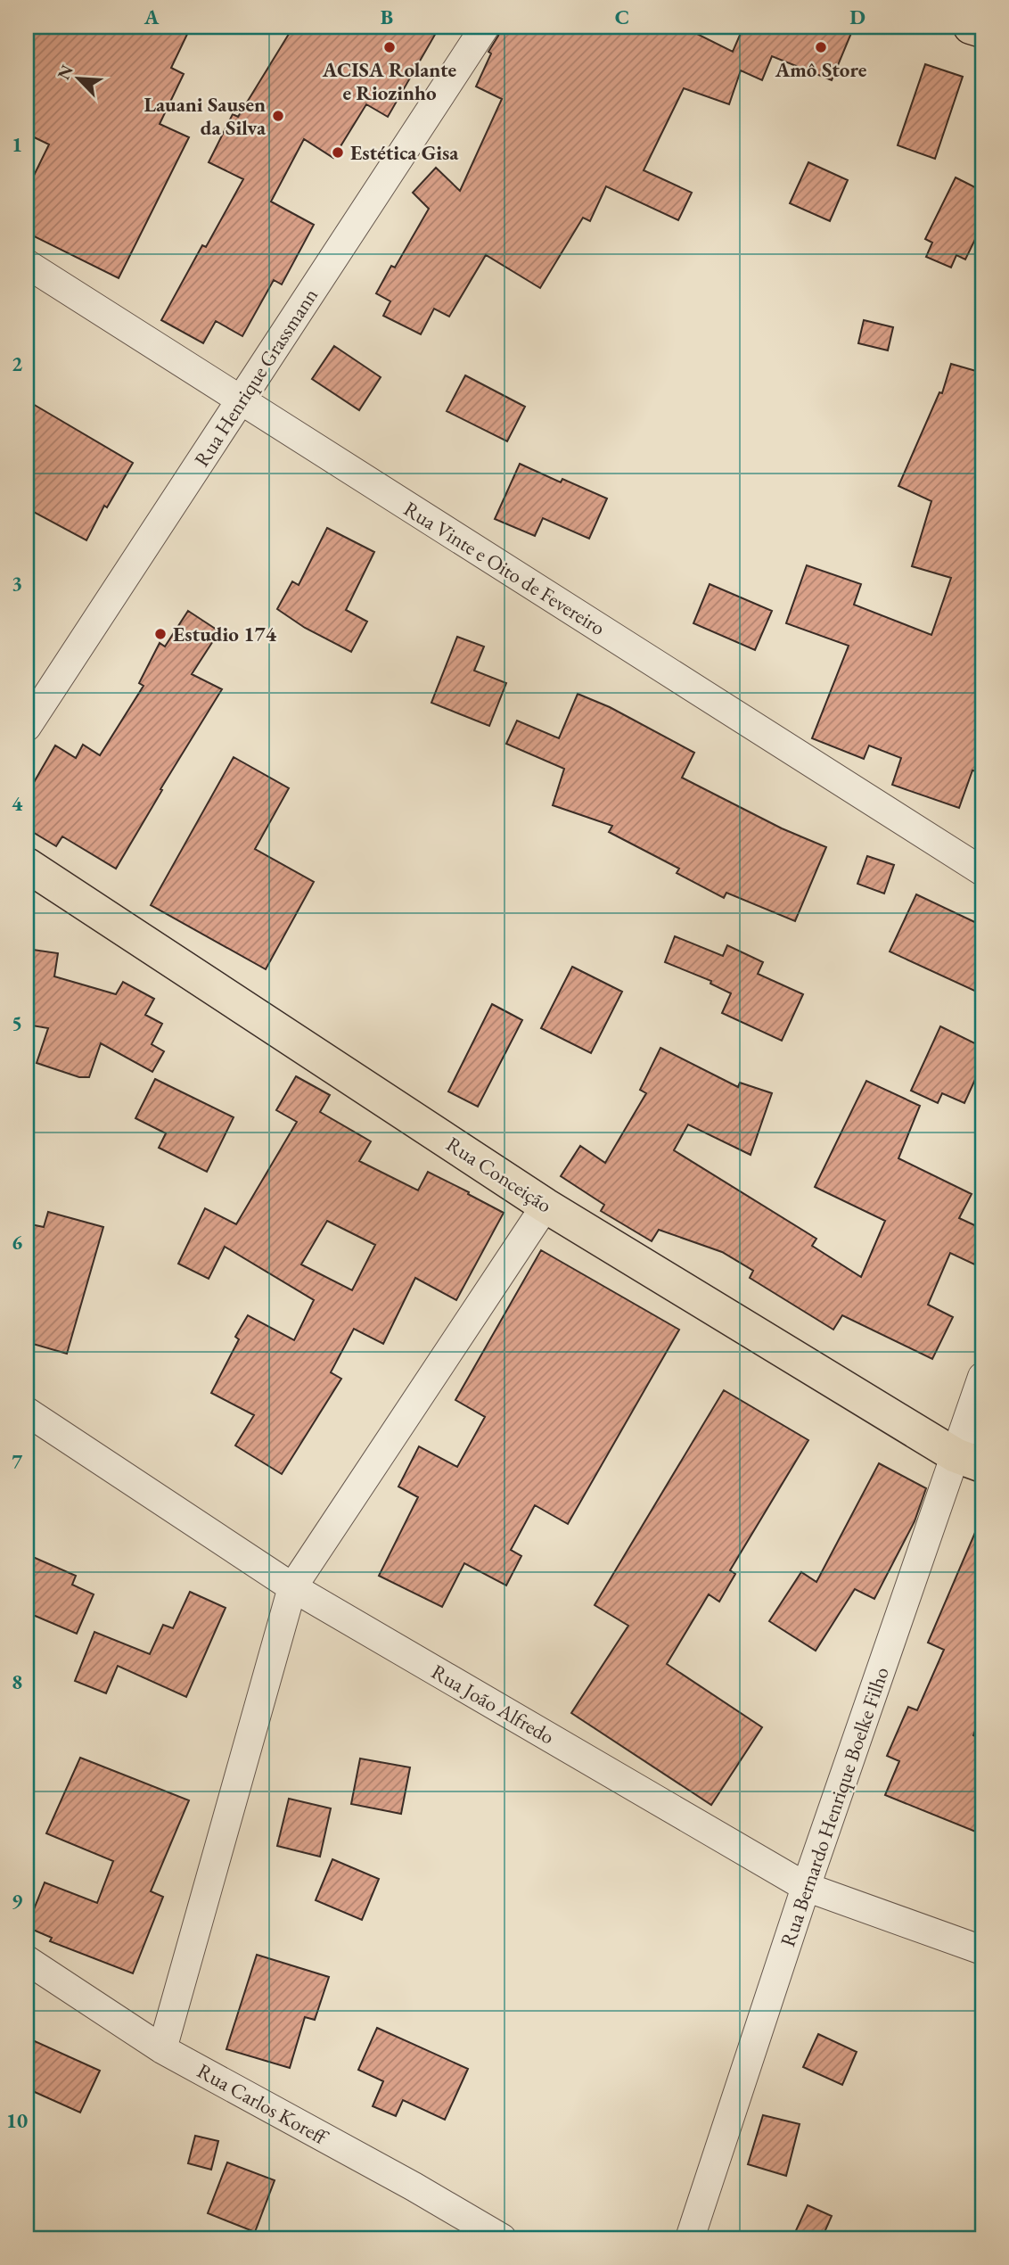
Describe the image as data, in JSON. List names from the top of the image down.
{
  "streets": {
    "main road": ["Rua Conceição"],
    "street": [
      "Rua Henrique Grassmann",
      "Rua Vinte e Oito de Fevereiro",
      "Rua João Alfredo",
      "Rua Bernardo Henrique Boelke Filho",
      "Rua Carlos Koreff"
    ]
  },
  "crossings": [
    ["Rua Henrique Grassmann", "Rua Vinte e Oito de Fevereiro"],
    ["Rua Conceição", "Rua Bernardo Henrique Boelke Filho"],
    ["Rua João Alfredo", "Rua Bernardo Henrique Boelke Filho"]
  ],
  "places": [
    "ACISA Rolante e Riozinho",
    "Amô Store",
    "Lauani Sausen da Silva",
    "Estética Gisa",
    "Estudio 174"
  ],
  "north": "top left",
  "grid": {
    "columns": [
      "A",
      "B",
      "C",
      "D"
    ],
    "rows": [
      "1",
      "2",
      "3",
      "4",
      "5",
      "6",
      "7",
      "8",
      "9",
      "10"
    ]
  }
}
